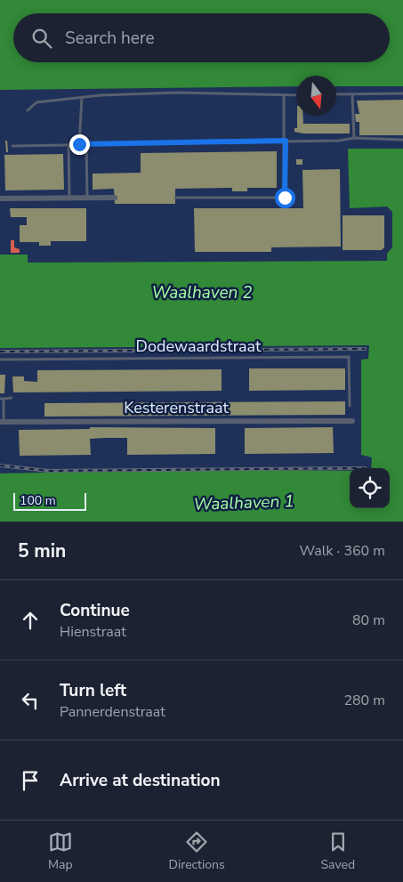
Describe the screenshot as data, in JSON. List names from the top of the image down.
{
  "streets": {
    "street": ["Kesterenstraat"],
    "lane": ["Dodewaardstraat"]
  },
  "water": ["Waalhaven 2", "Waalhaven 1"],
  "scale_bar": "100 m",
  "north": "bottom",
  "page": {
    "search": "Search here",
    "scale": "100 m",
    "heading": ["5 min", "Walk · 360 m"],
    "list": [
      ["Continue", "Hienstraat", "80 m"],
      ["Turn left", "Pannerdenstraat", "280 m"],
      "Arrive at destination"
    ],
    "nav": ["Map", "Directions", "Saved"]
  }
}
